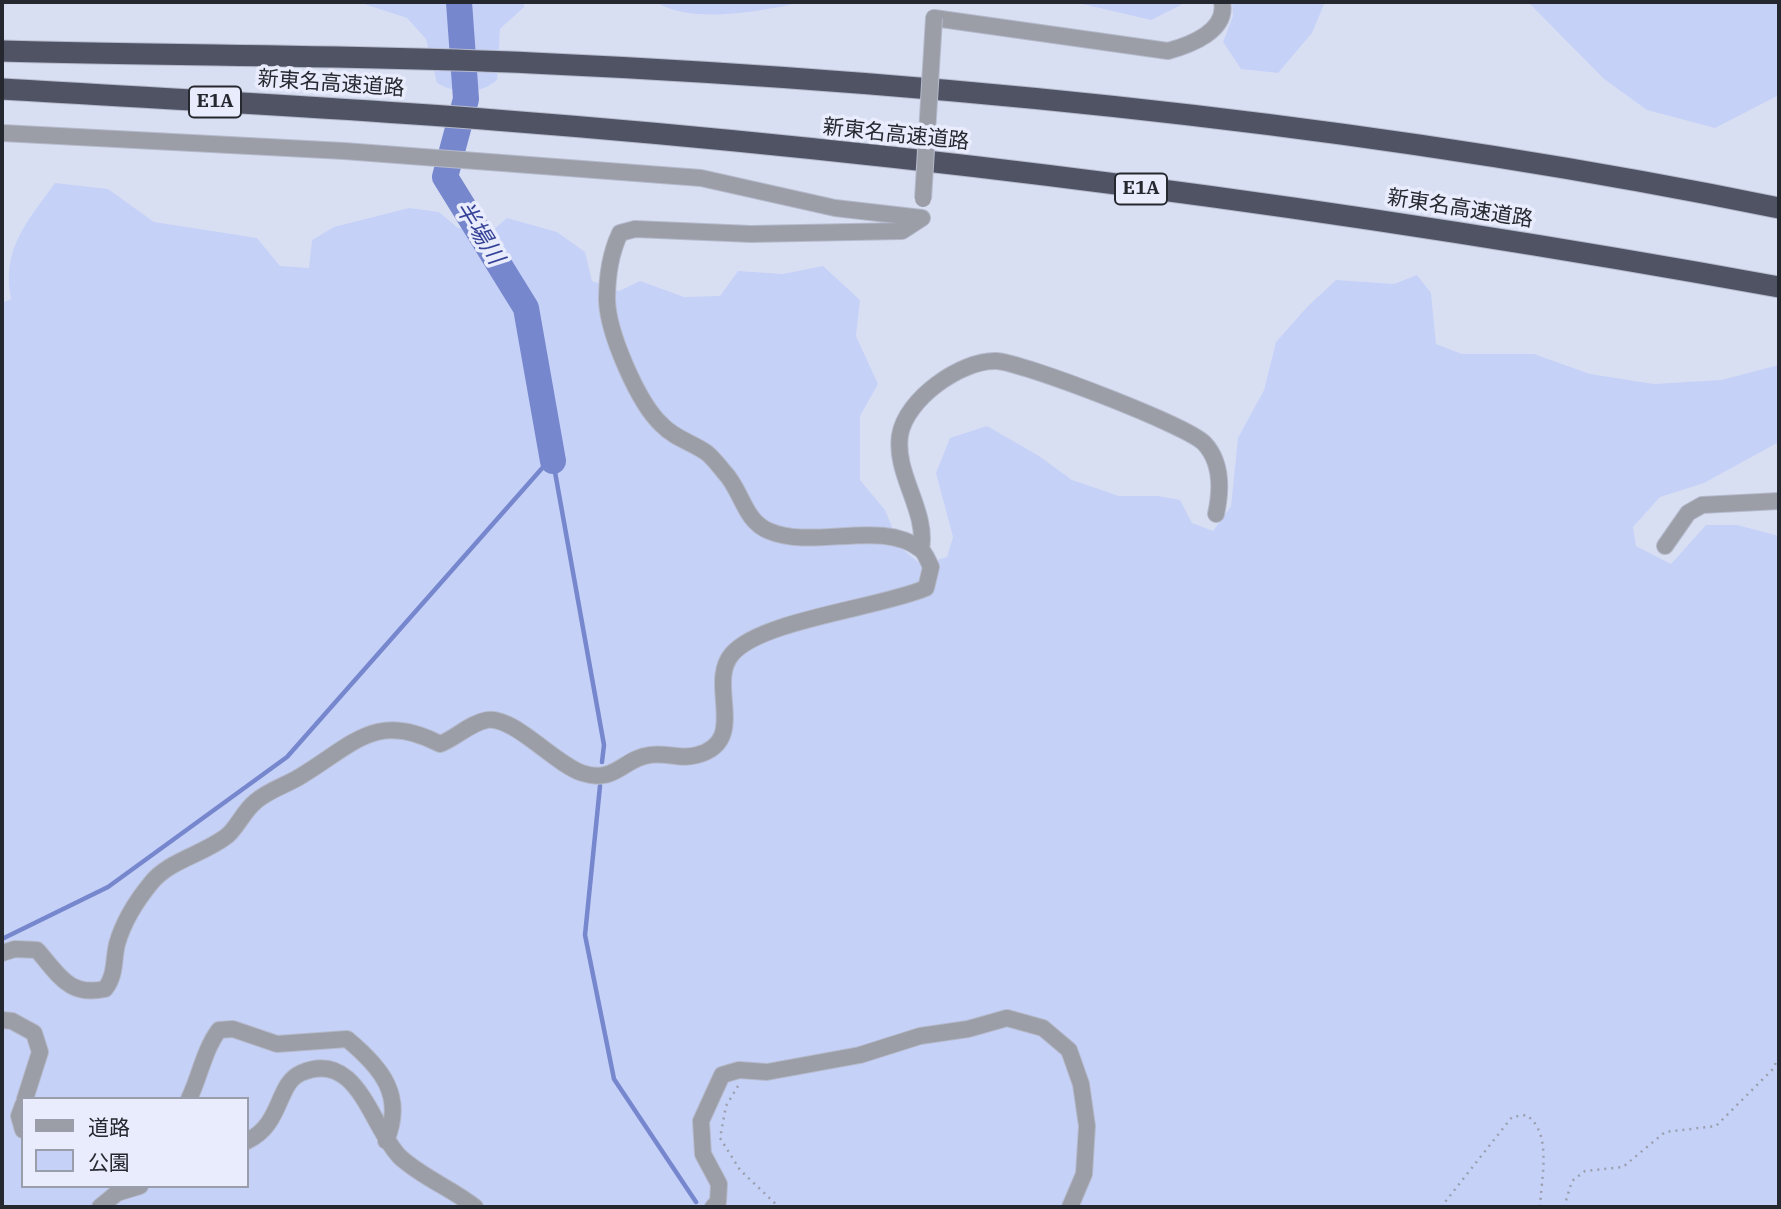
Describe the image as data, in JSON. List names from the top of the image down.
{
  "streets": {
    "highway": ["新東名高速道路", "E1A"]
  },
  "water": ["半場川"],
  "legend": ["道路", "公園"]
}
